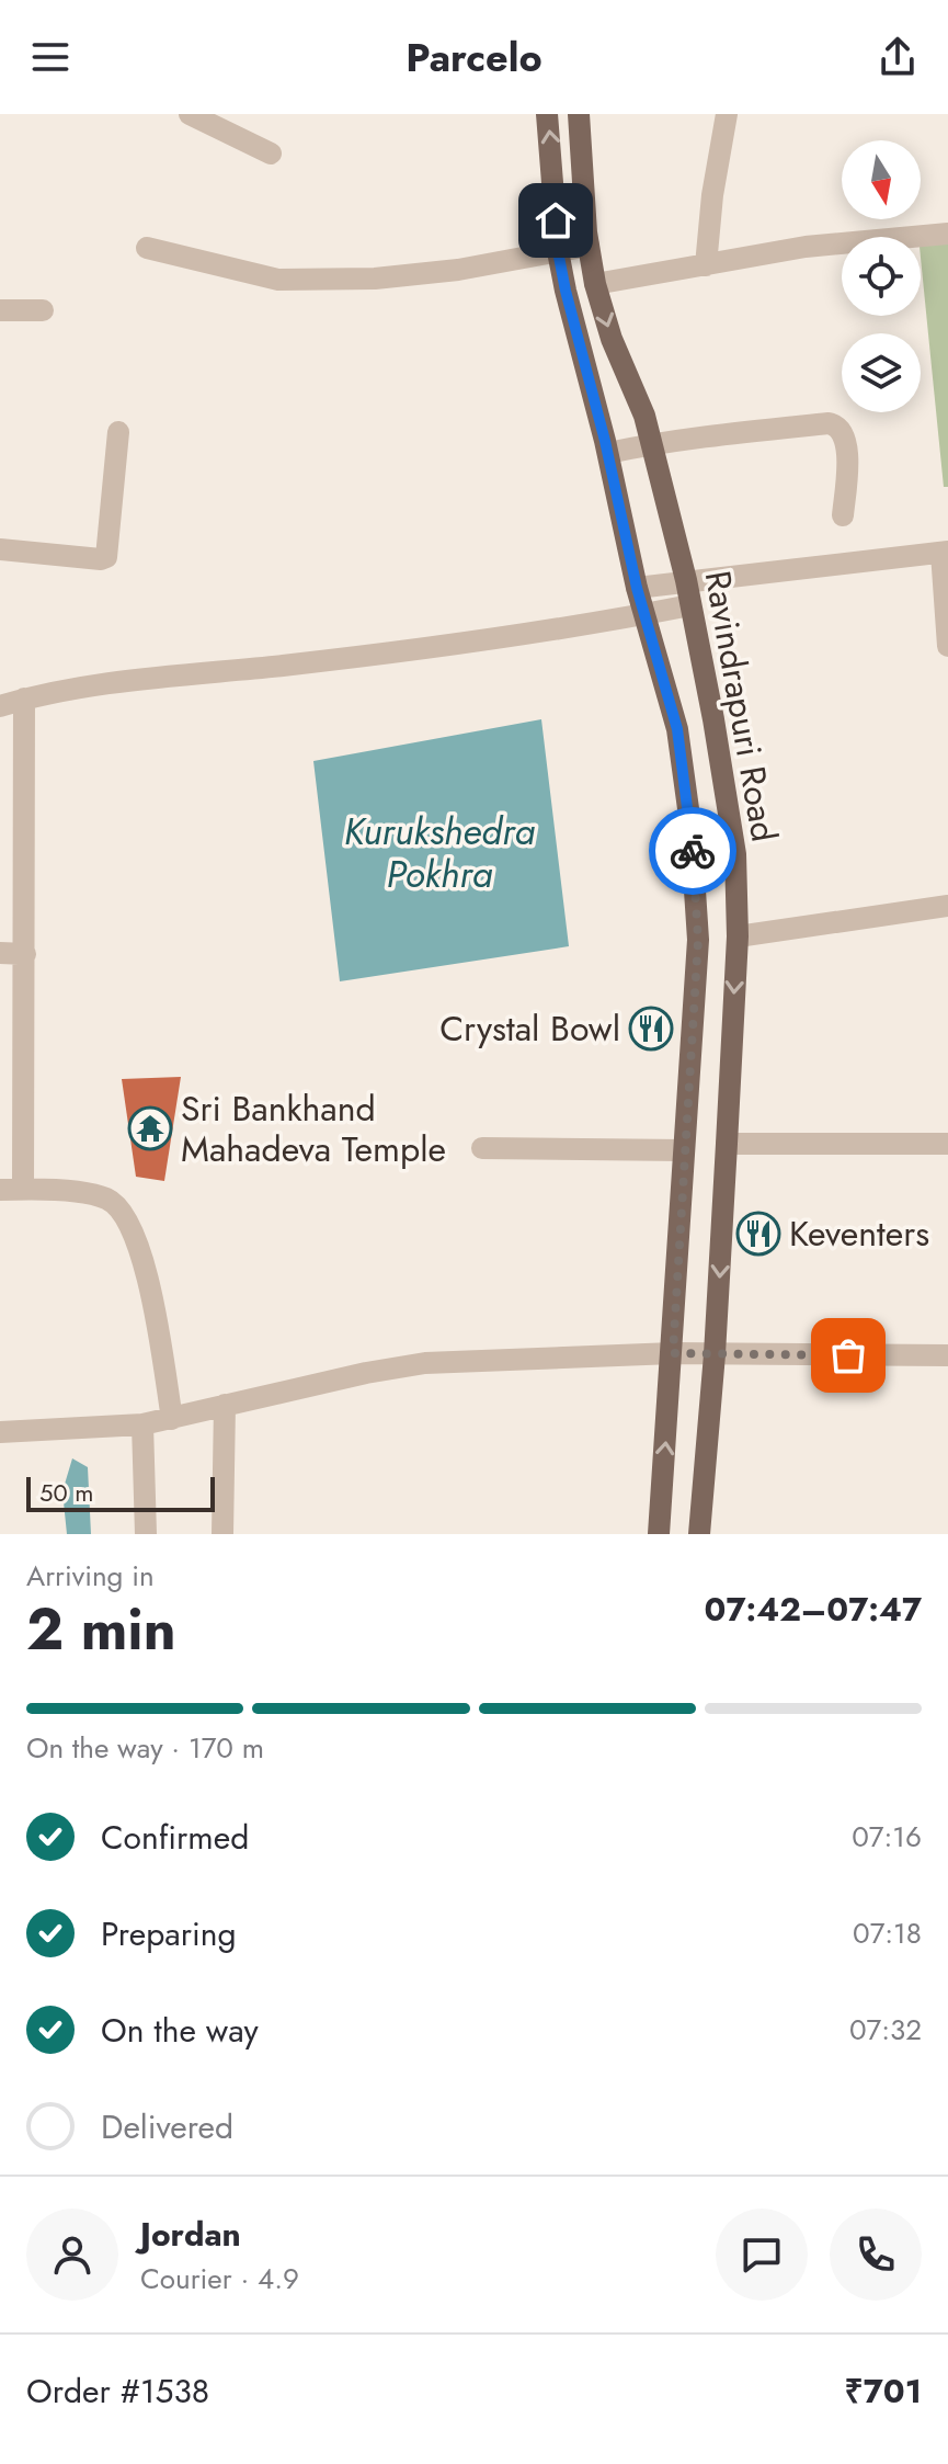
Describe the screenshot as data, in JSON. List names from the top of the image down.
{
  "streets": {
    "main road": ["Ravindrapuri Road"]
  },
  "water": ["Kurukshedra Pokhra"],
  "places": {
    "restaurant": ["Crystal Bowl", "Keventers"],
    "temple": ["Sri Bankhand Mahadeva Temple"]
  },
  "scale_bar": "50 m",
  "north": "bottom",
  "page": {
    "header": "Parcelo",
    "scale": "50 m",
    "heading": ["2 min", "Arriving in", "07:42–07:47"],
    "panel": [
      "Jordan",
      "Courier · 4.9",
      "Order #1538",
      "₹701"
    ],
    "bar": "On the way · 170 m",
    "list": [
      ["Confirmed", "07:16"],
      ["Preparing", "07:18"],
      ["On the way", "07:32"],
      "Delivered"
    ]
  }
}
